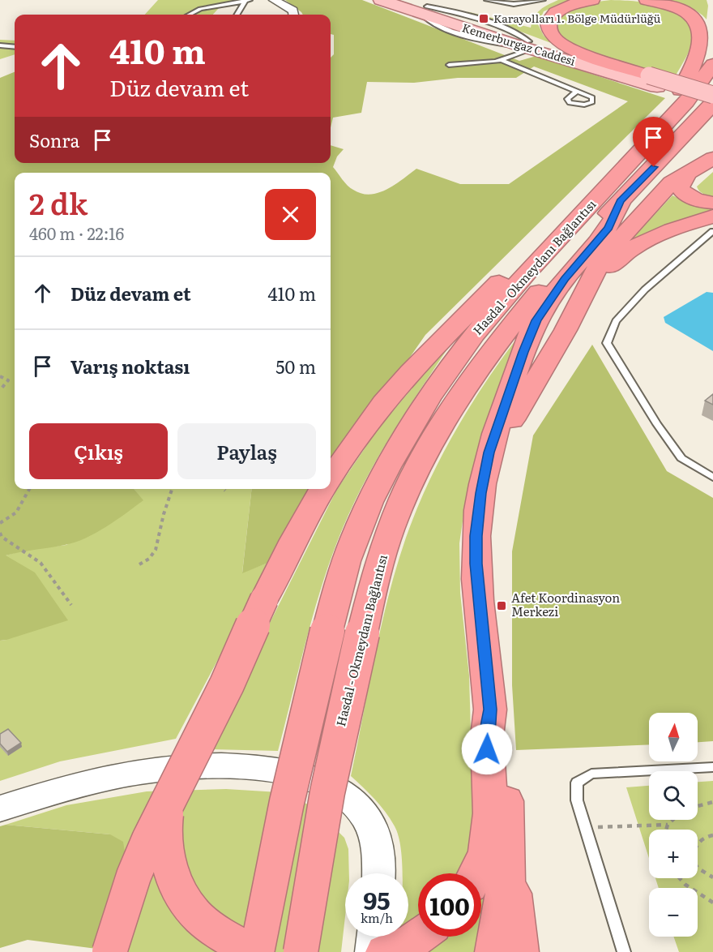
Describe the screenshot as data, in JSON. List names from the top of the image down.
{
  "streets": {
    "highway": ["Hasdal - Okmeydanı Bağlantısı"],
    "main road": ["Kemerburgaz Caddesi"]
  },
  "places": {
    "transit": ["Karayolları 1. Bölge Müdürlüğü", "Afet Koordinasyon Merkezi"]
  },
  "north": "top",
  "page": {
    "turn": ["410 m", "Düz devam et"],
    "then": "Sonra",
    "heading": ["2 dk", "460 m · 22:16"],
    "list": [
      {
        "name": "Düz devam et",
        "value": "410 m"
      },
      {
        "name": "Varış noktası",
        "value": "50 m"
      }
    ],
    "buttons": ["Çıkış", "Paylaş"],
    "map_buttons": ["+", "−"],
    "speed": "95 km/h",
    "limit": "100"
  }
}
